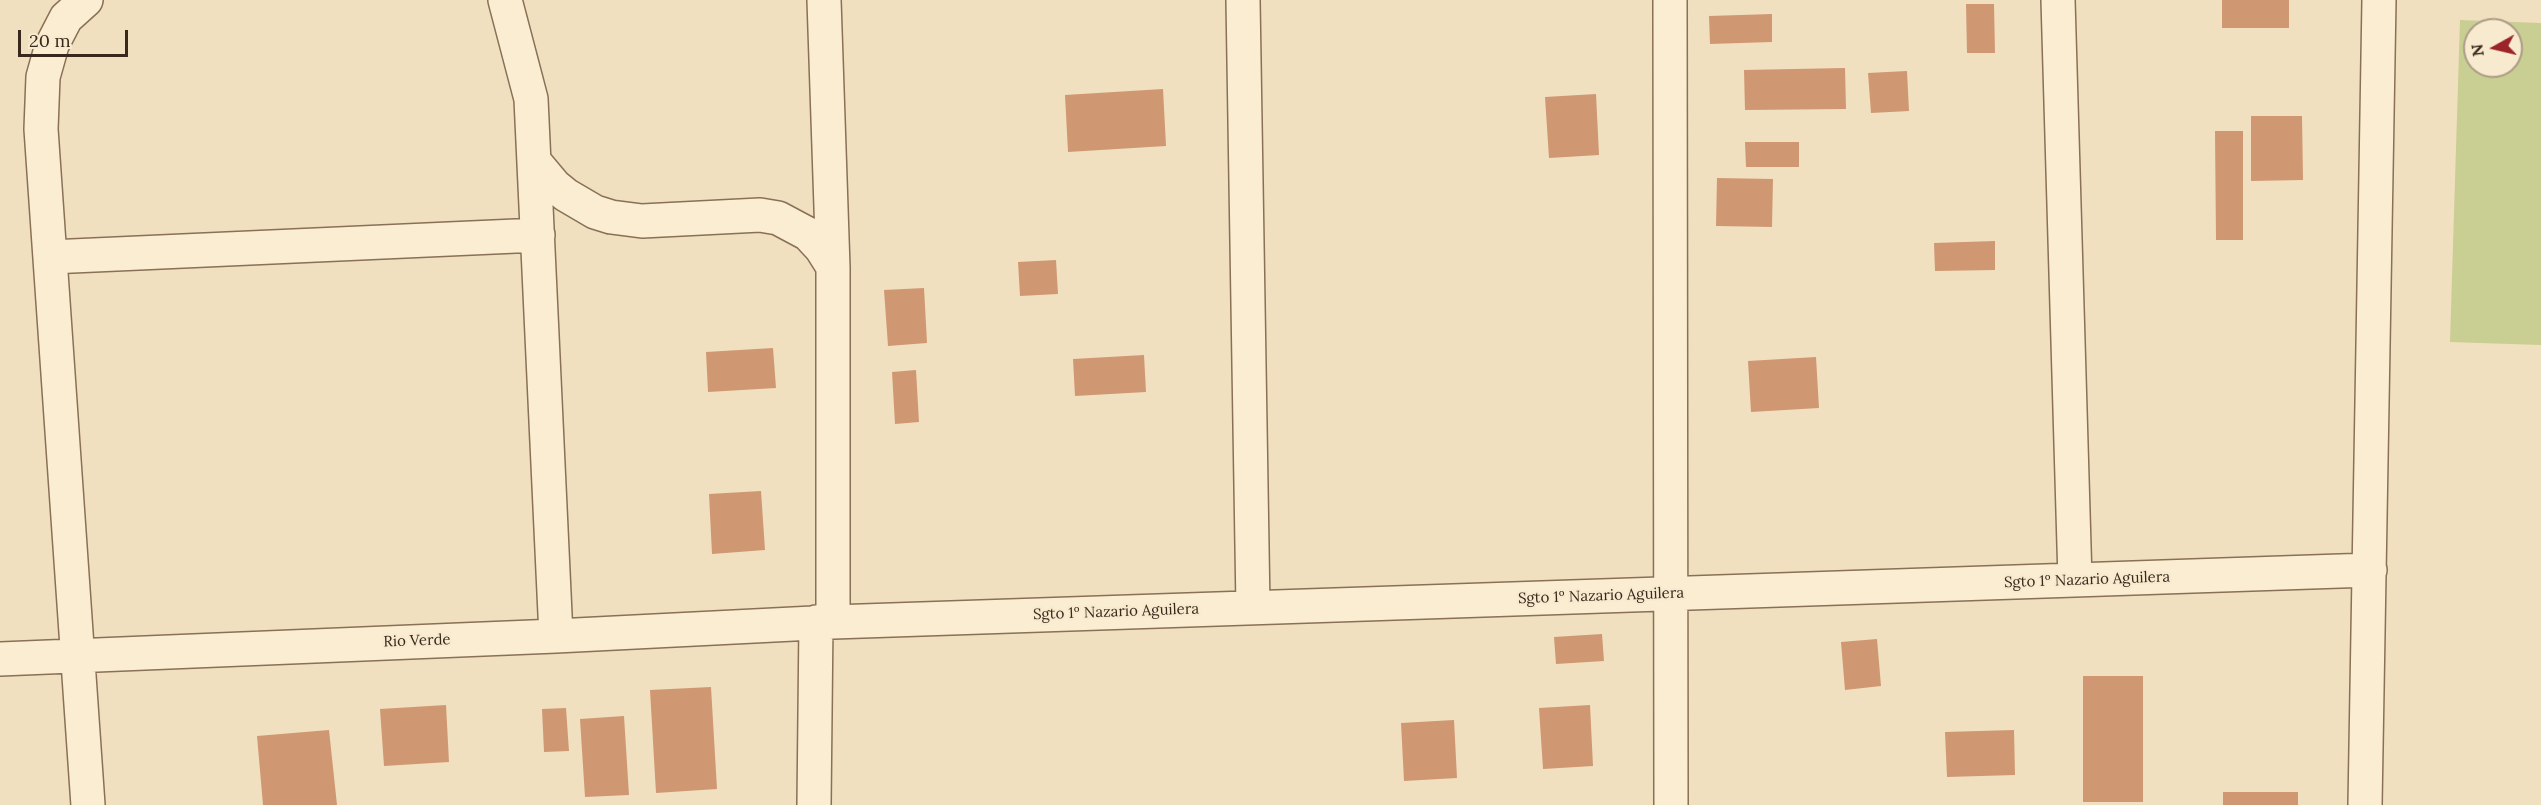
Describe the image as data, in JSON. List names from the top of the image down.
{
  "streets": {
    "street": ["Sgto 1º Nazario Aguilera", "Rio Verde"]
  },
  "crossings": [
    ["Sgto 1º Nazario Aguilera", "Rio Verde"]
  ],
  "scale_bar": "20 m",
  "north": "left"
}
